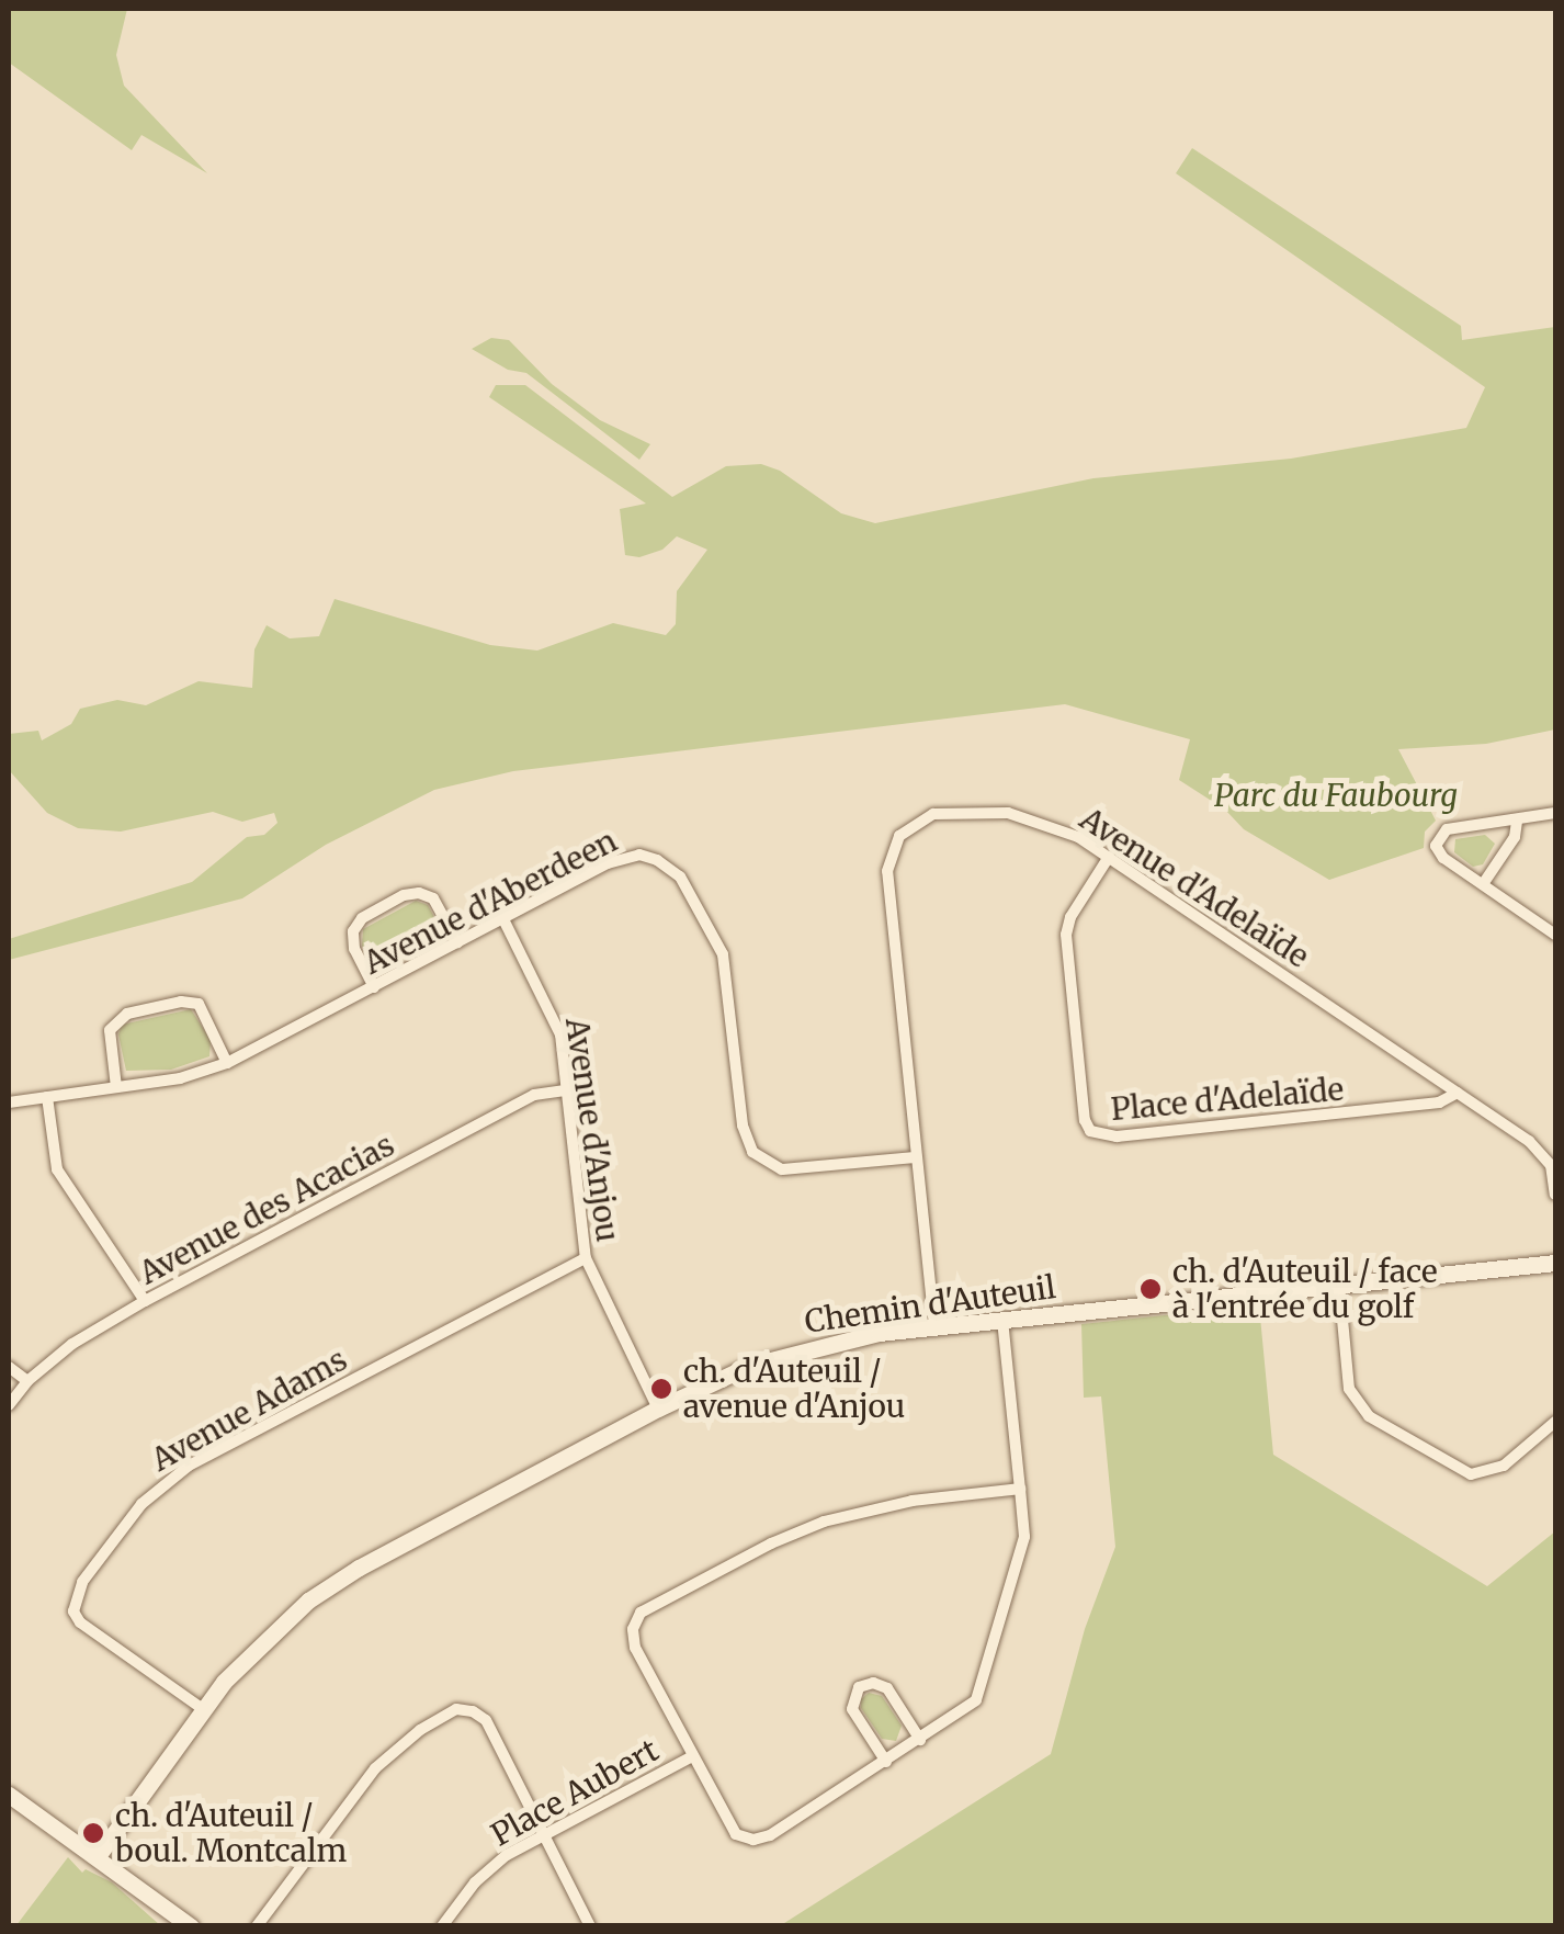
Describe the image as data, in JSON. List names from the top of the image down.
{
  "streets": {
    "street": [
      "Avenue d'Adelaïde",
      "Avenue d'Aberdeen",
      "Place d'Adelaïde",
      "Avenue d'Anjou",
      "Avenue des Acacias",
      "Chemin d'Auteuil",
      "Avenue Adams",
      "Place Aubert"
    ]
  },
  "crossings": [
    ["Avenue d'Adelaïde", "Avenue d'Aberdeen"],
    ["Avenue d'Adelaïde", "Place d'Adelaïde"],
    ["Avenue d'Adelaïde", "Chemin d'Auteuil"],
    ["Avenue d'Aberdeen", "Avenue d'Anjou"],
    ["Avenue d'Anjou", "Avenue des Acacias"],
    ["Avenue d'Anjou", "Chemin d'Auteuil"],
    ["Avenue d'Anjou", "Avenue Adams"],
    ["Chemin d'Auteuil", "Avenue Adams"]
  ],
  "parks": ["Parc du Faubourg"],
  "places": ["ch. d'Auteuil / face à l'entrée du golf", "ch. d'Auteuil / avenue d'Anjou", "ch. d'Auteuil / boul. Montcalm"]
}
